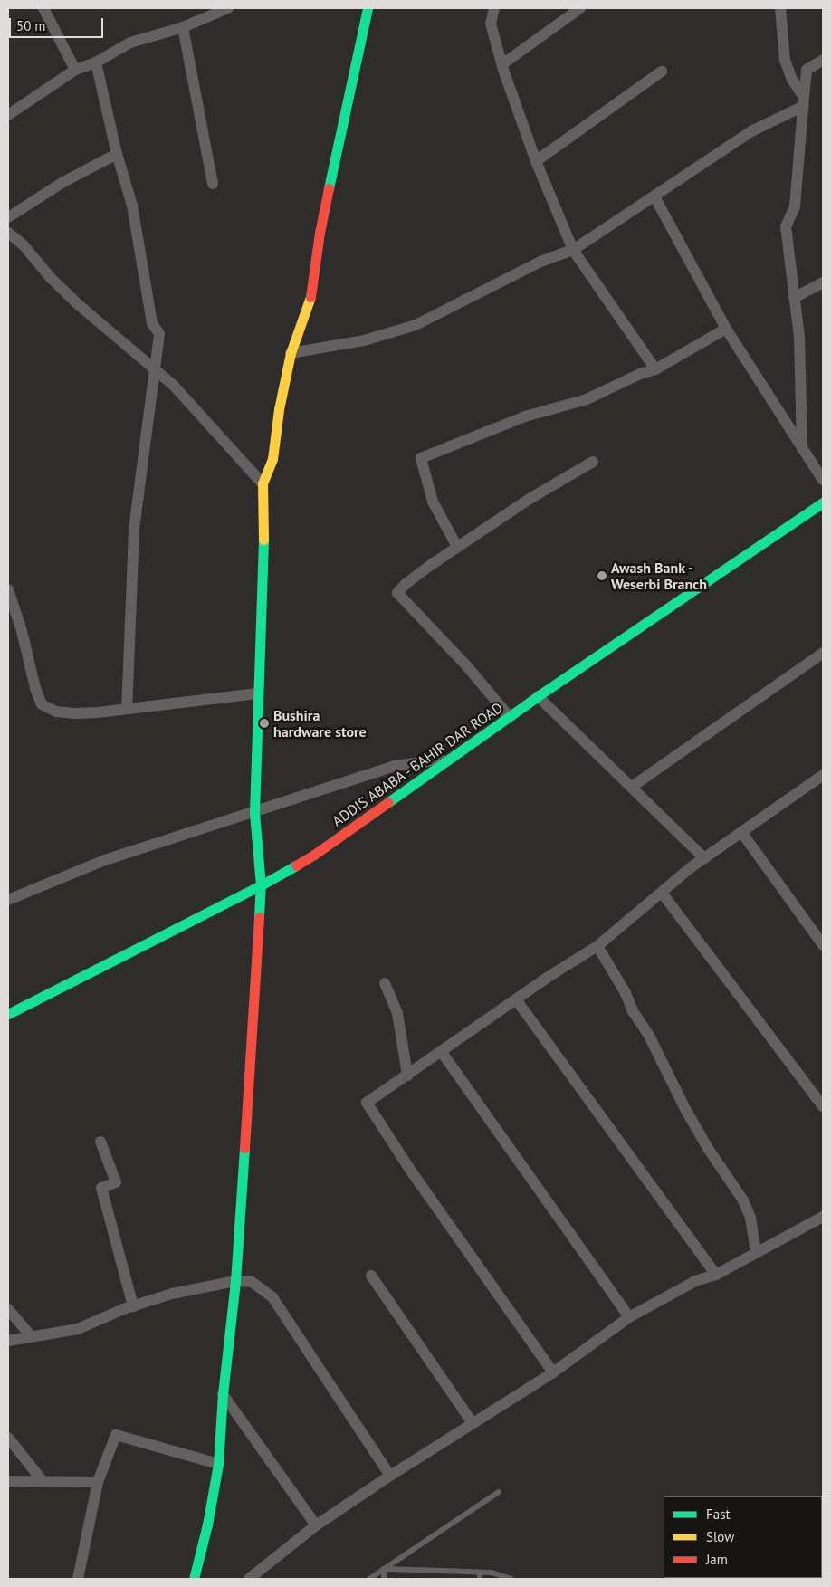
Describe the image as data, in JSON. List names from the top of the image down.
{
  "streets": {
    "main road": ["ADDIS ABABA - BAHIR DAR ROAD"]
  },
  "places": ["Awash Bank - Weserbi Branch", "Bushira hardware store"],
  "legend": ["Fast", "Slow", "Jam"],
  "scale_bar": "50 m"
}
